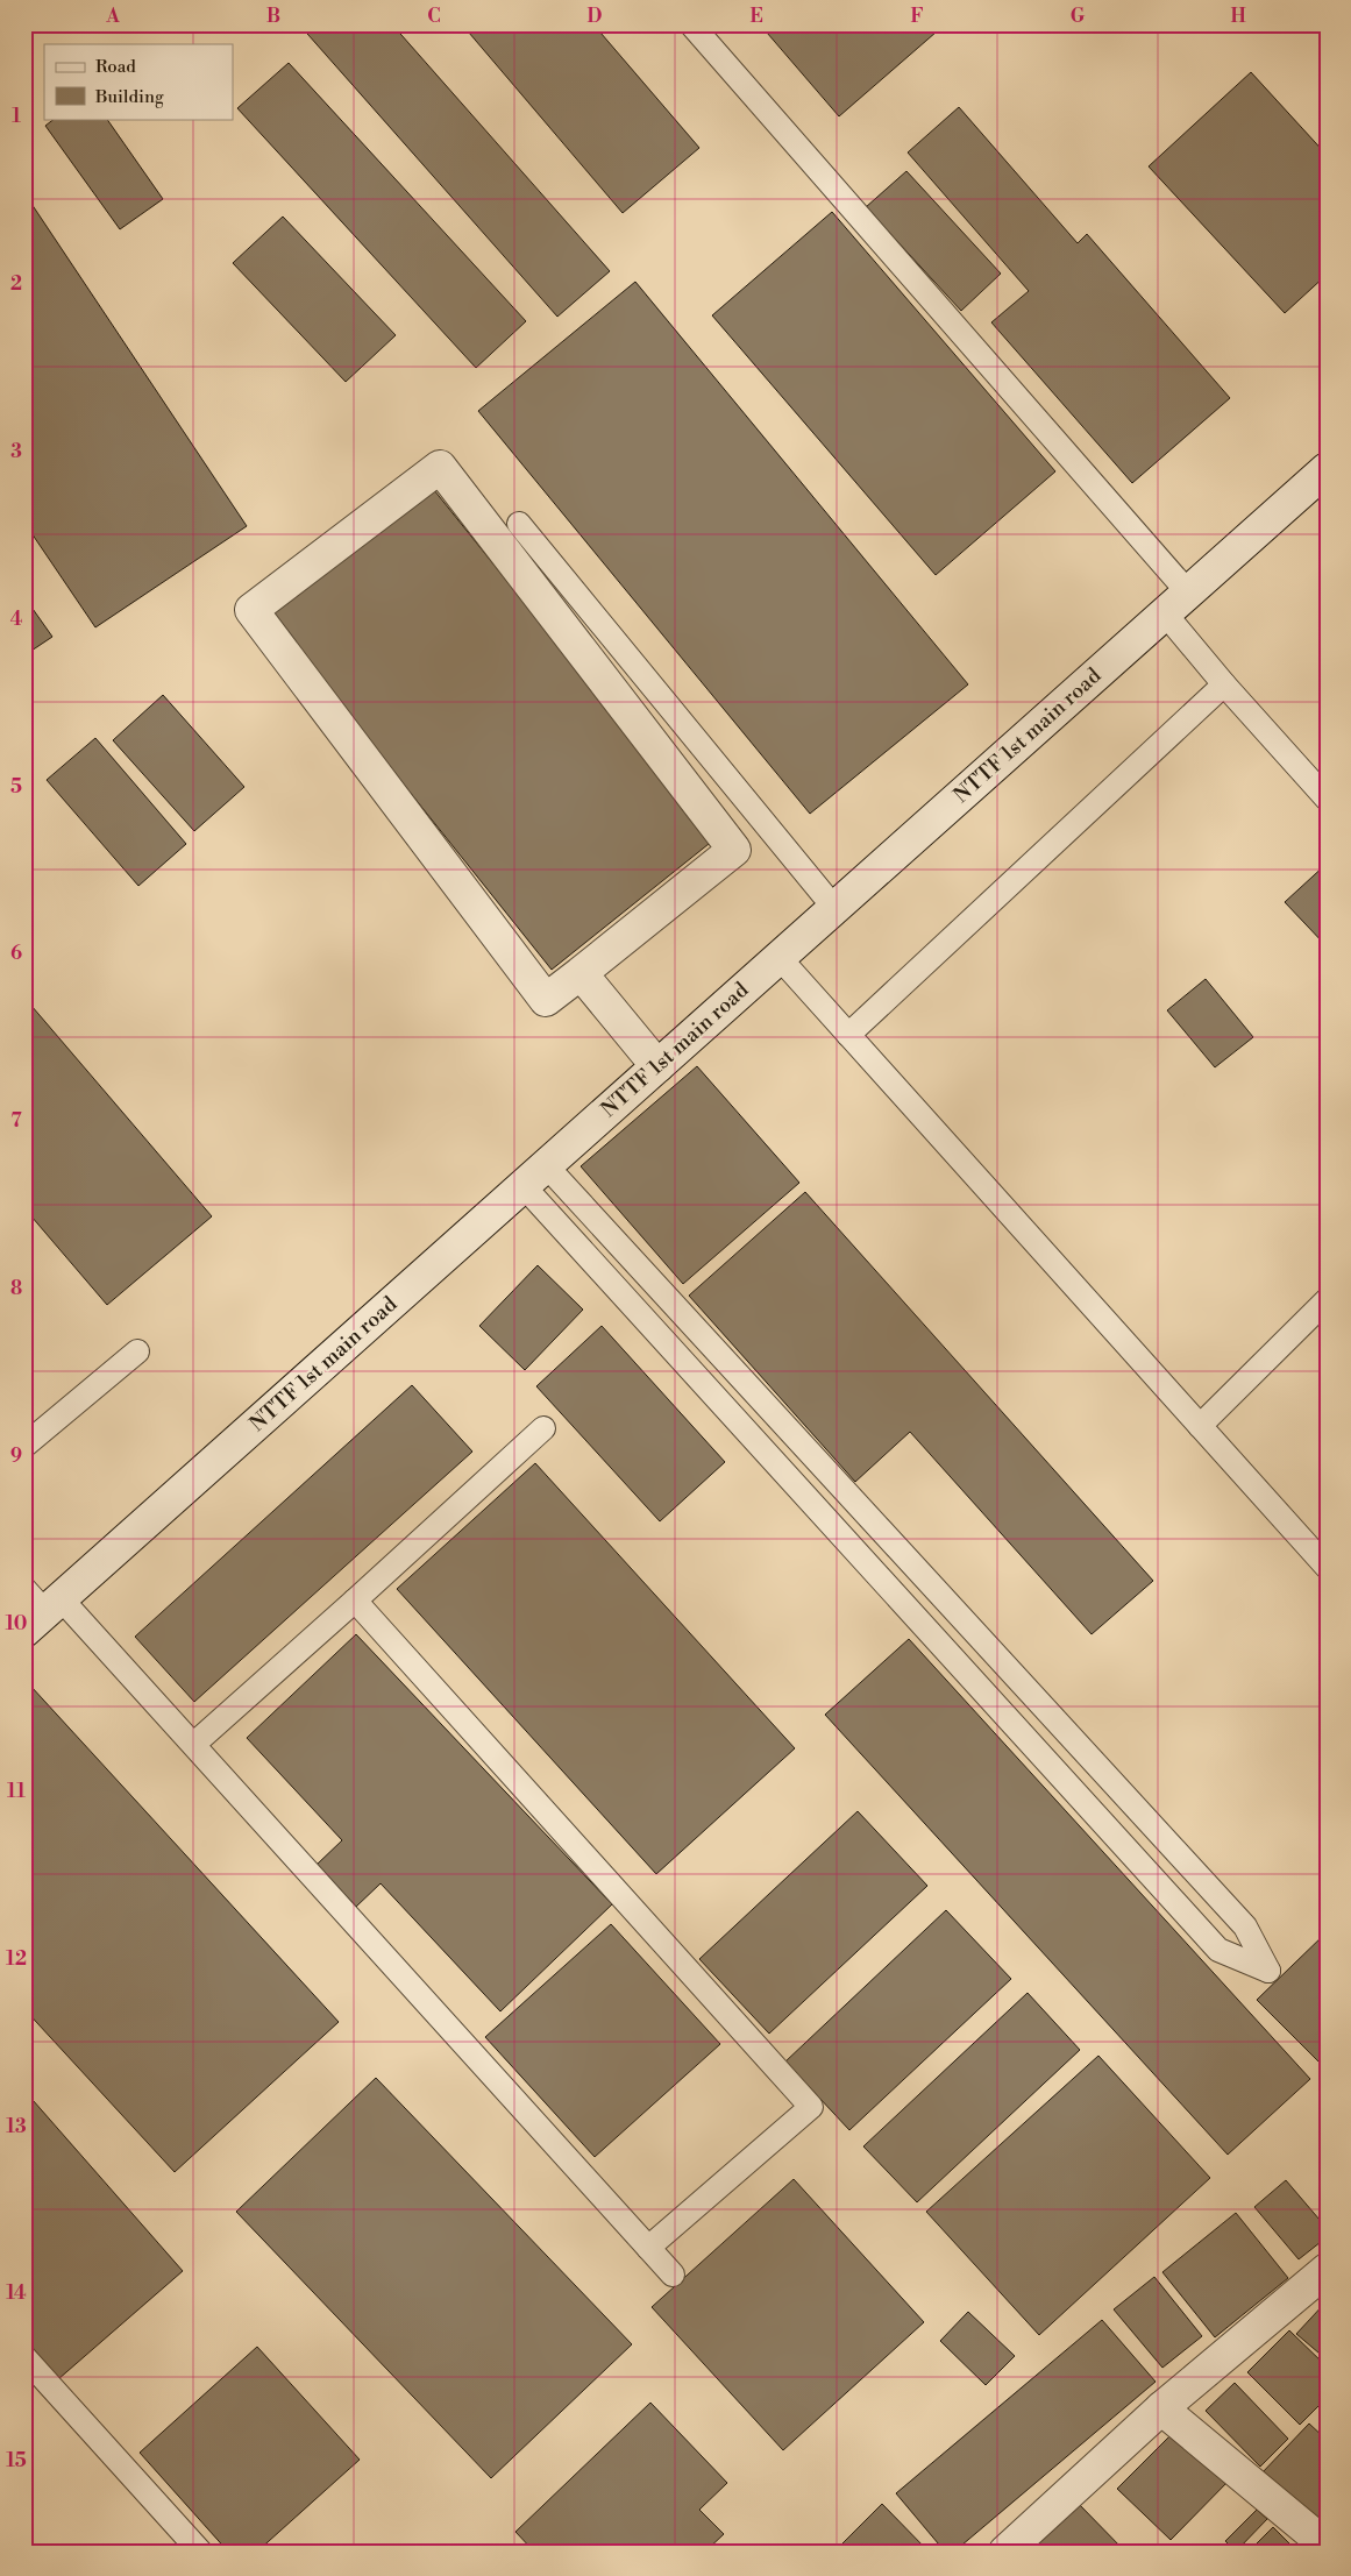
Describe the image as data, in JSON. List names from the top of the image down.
{
  "streets": {
    "street": ["NTTF 1st main road"]
  },
  "legend": ["Road", "Building"],
  "grid": {
    "columns": [
      "A",
      "B",
      "C",
      "D",
      "E",
      "F",
      "G",
      "H"
    ],
    "rows": [
      "1",
      "2",
      "3",
      "4",
      "5",
      "6",
      "7",
      "8",
      "9",
      "10",
      "11",
      "12",
      "13",
      "14",
      "15"
    ]
  }
}
